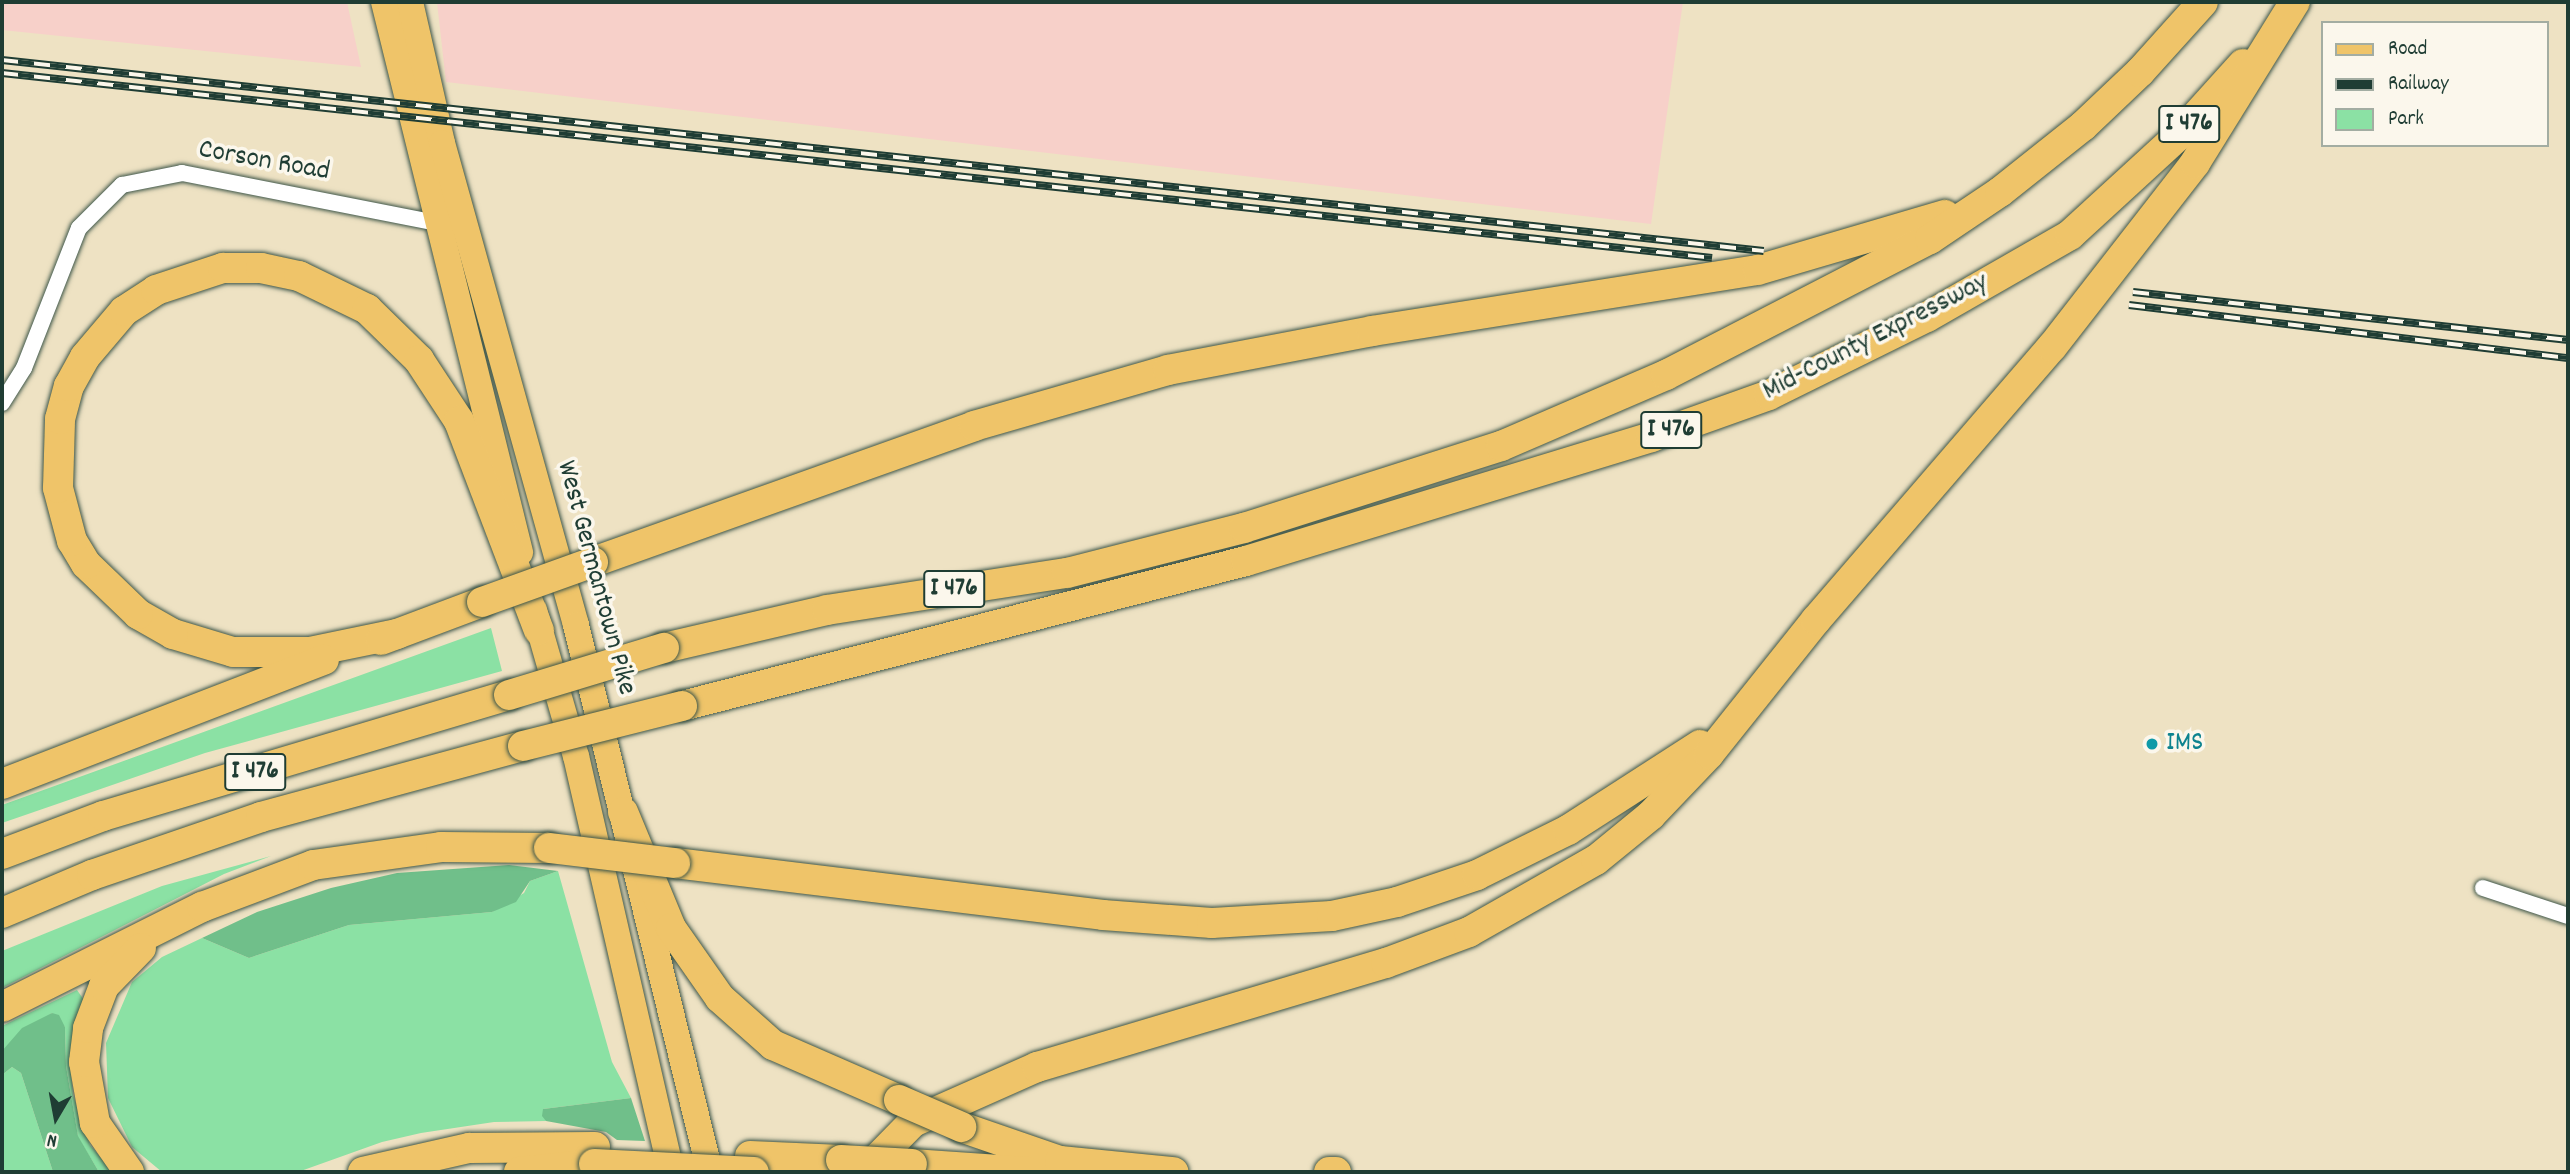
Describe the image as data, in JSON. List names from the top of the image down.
{
  "streets": {
    "highway": ["I 476", "Mid-County Expressway"],
    "main road": ["West Germantown Pike"],
    "street": ["Corson Road"]
  },
  "places": ["IMS"],
  "legend": ["Road", "Railway", "Park"],
  "north": "bottom"
}
